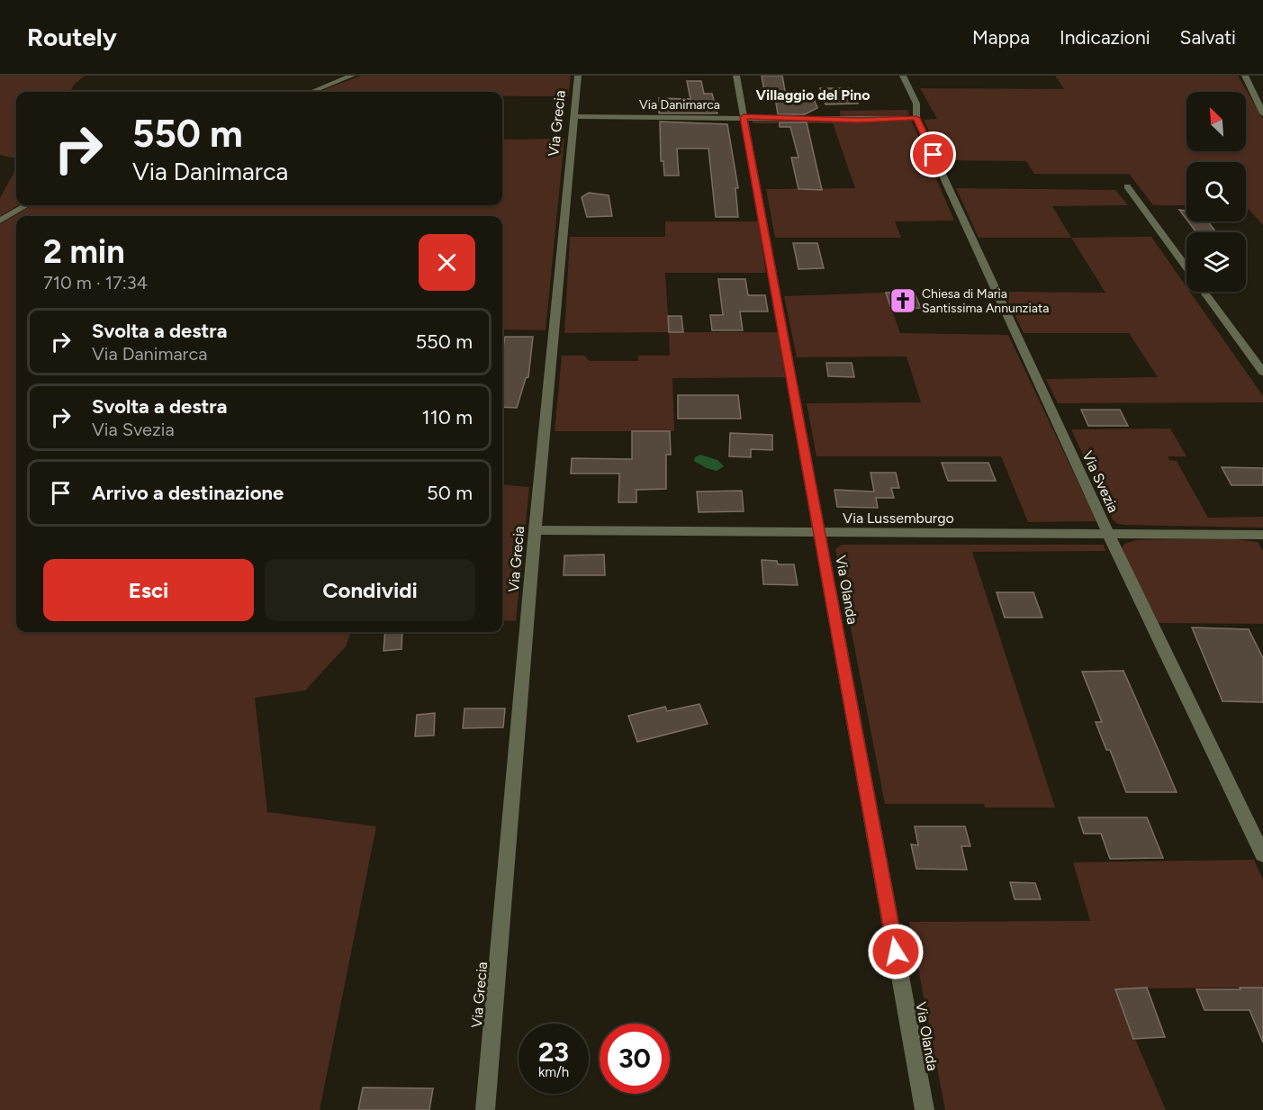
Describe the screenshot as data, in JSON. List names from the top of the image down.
{
  "streets": {
    "street": [
      "Via Danimarca",
      "Via Grecia",
      "Via Svezia",
      "Via Lussemburgo",
      "Via Olanda"
    ]
  },
  "crossings": [
    ["Via Danimarca", "Via Grecia"],
    ["Via Danimarca", "Via Svezia"],
    ["Via Danimarca", "Via Olanda"],
    ["Via Grecia", "Via Lussemburgo"],
    ["Via Svezia", "Via Lussemburgo"],
    ["Via Lussemburgo", "Via Olanda"]
  ],
  "districts": ["Villaggio del Pino"],
  "places": {
    "church": ["Chiesa di Maria Santissima Annunziata"]
  },
  "north": "top left",
  "page": {
    "header": "Routely",
    "nav": ["Mappa", "Indicazioni", "Salvati"],
    "turn": ["550 m", "Via Danimarca"],
    "heading": ["2 min", "710 m · 17:34"],
    "list": [
      {
        "name": "Svolta a destra",
        "note": "Via Danimarca",
        "value": "550 m"
      },
      {
        "name": "Svolta a destra",
        "note": "Via Svezia",
        "value": "110 m"
      },
      {
        "name": "Arrivo a destinazione",
        "value": "50 m"
      }
    ],
    "buttons": ["Esci", "Condividi"],
    "speed": "23 km/h",
    "limit": "30"
  }
}
